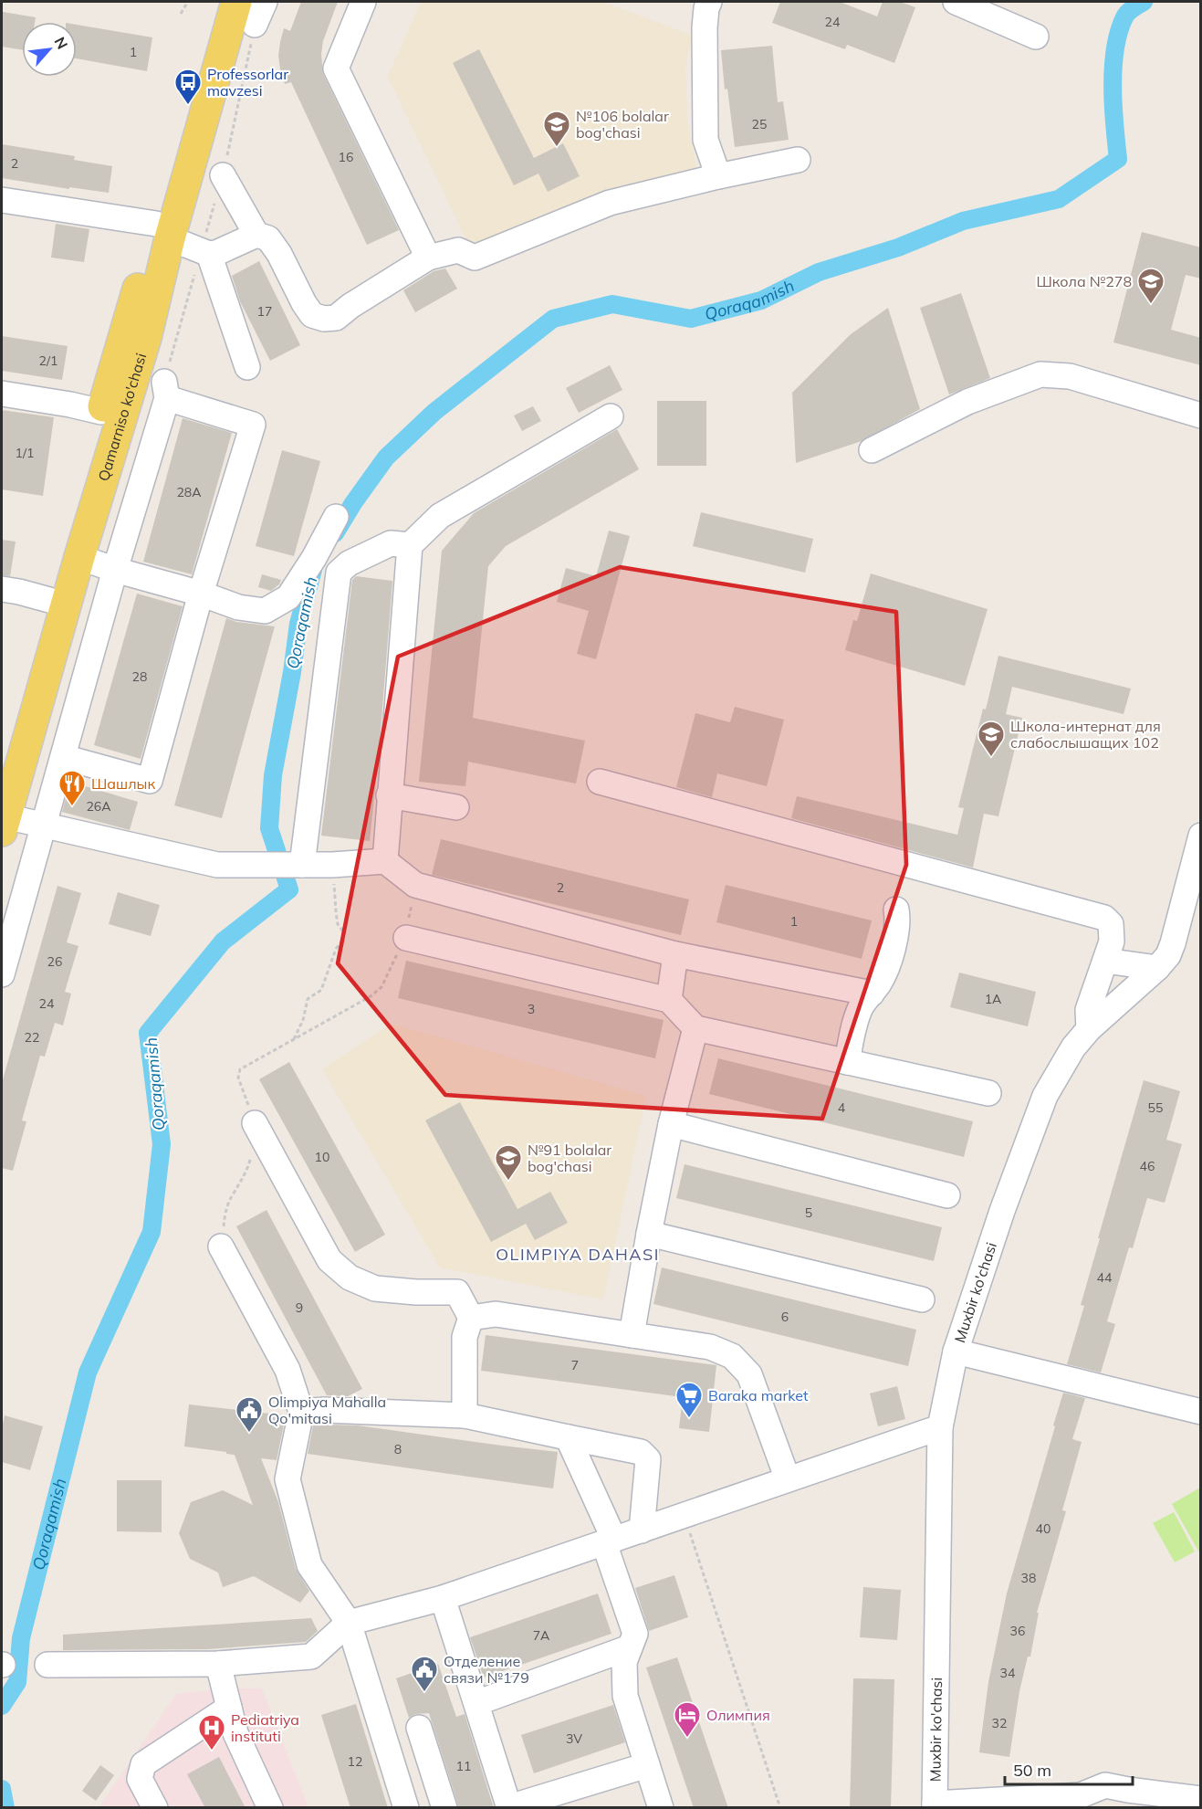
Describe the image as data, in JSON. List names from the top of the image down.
{
  "streets": {
    "main road": ["Qamarniso ko'chasi"],
    "street": ["Muxbir ko'chasi"]
  },
  "districts": ["OLIMPIYA DAHASI"],
  "water": ["Qoraqamish"],
  "places": {
    "bus stop": ["Professorlar mavzesi"],
    "school or university": [
      "№106 bolalar bog'chasi",
      "Школа №278",
      "Школа-интернат для слабослышащих 102",
      "№91 bolalar bog'chasi"
    ],
    "restaurant": ["Шашлык"],
    "supermarket": ["Baraka market"],
    "public building": ["Olimpiya Mahalla Qo'mitasi", "Отделение связи №179"],
    "hotel": ["Олимпия"],
    "hospital": ["Pediatriya instituti"]
  },
  "house_numbers": [
    "24",
    "1",
    "25",
    "16",
    "2",
    "17",
    "2/1",
    "1/1",
    "28A",
    "28",
    "26A",
    "2",
    "1",
    "26",
    "1A",
    "24",
    "3",
    "22",
    "4",
    "55",
    "10",
    "46",
    "5",
    "44",
    "9",
    "6",
    "7",
    "8",
    "40",
    "38",
    "36",
    "7A",
    "34",
    "32",
    "3V",
    "12",
    "11"
  ],
  "scale_bar": "50 m",
  "north": "top right"
}
